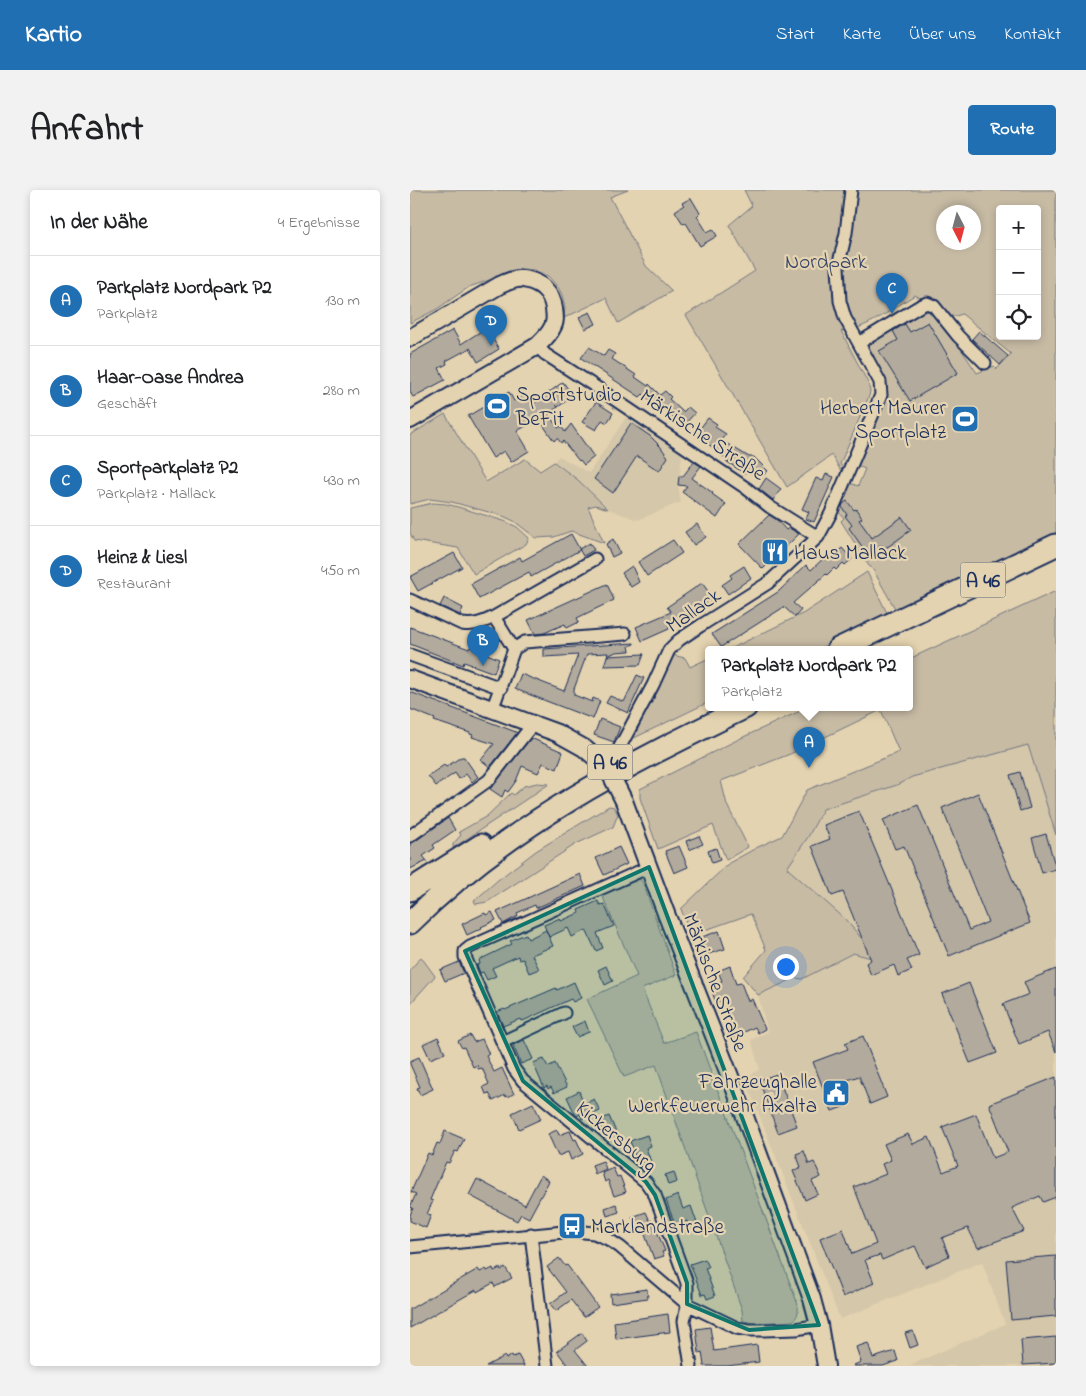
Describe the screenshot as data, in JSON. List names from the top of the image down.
{
  "streets": {
    "highway": ["A 46"],
    "main road": ["Märkische Straße"],
    "street": ["Mallack", "Kickersburg"]
  },
  "crossings": [
    ["Märkische Straße", "Mallack"],
    ["Märkische Straße", "Kickersburg"]
  ],
  "parks": ["Nordpark"],
  "places": {
    "sports": ["Sportstudio BeFit", "Herbert Maurer Sportplatz"],
    "restaurant": ["Haus Mallack"],
    "public building": ["Fahrzeughalle Werkfeuerwehr Axalta"],
    "bus stop": ["Marklandstraße"]
  },
  "north": "bottom",
  "page": {
    "header": "Kartio",
    "nav": [
      "Start",
      "Karte",
      "Über uns",
      "Kontakt"
    ],
    "title": "Anfahrt",
    "buttons": "Route",
    "heading": ["In der Nähe", "4 Ergebnisse"],
    "map_buttons": ["+", "−"],
    "list": [
      {
        "mark": "A",
        "name": "Parkplatz Nordpark P2",
        "note": "Parkplatz",
        "value": "130 m"
      },
      {
        "mark": "B",
        "name": "Haar-Oase Andrea",
        "note": "Geschäft",
        "value": "280 m"
      },
      {
        "mark": "C",
        "name": "Sportparkplatz P2",
        "note": "Parkplatz · Mallack",
        "value": "430 m"
      },
      {
        "mark": "D",
        "name": "Heinz & Liesl",
        "note": "Restaurant",
        "value": "450 m"
      }
    ],
    "pins": [
      "C",
      "D",
      "B",
      "A"
    ],
    "popup": ["Parkplatz Nordpark P2", "Parkplatz"]
  }
}
